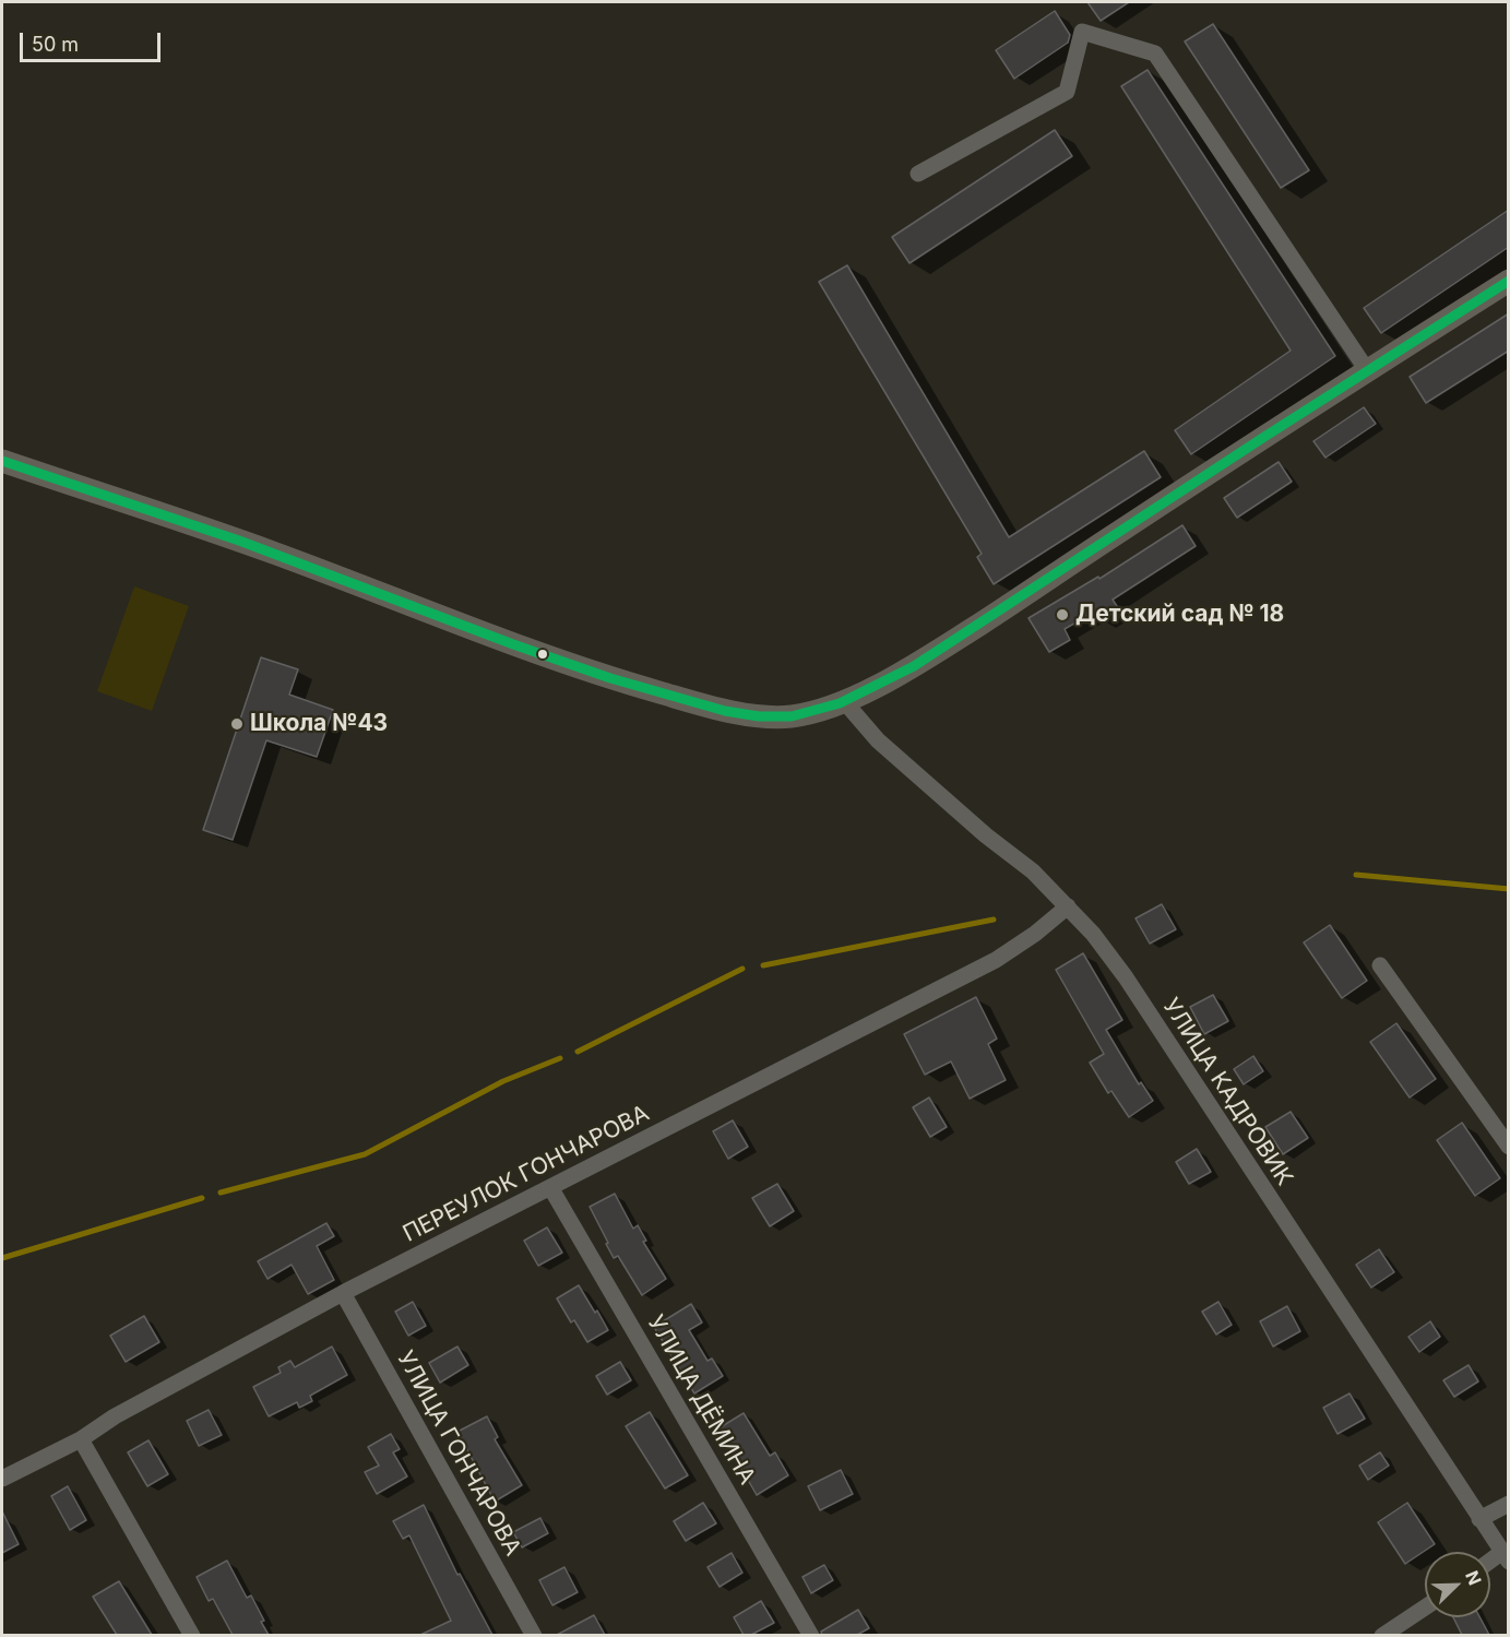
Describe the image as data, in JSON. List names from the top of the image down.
{
  "streets": {
    "street": [
      "УЛИЦА КАДРОВИК",
      "ПЕРЕУЛОК ГОНЧАРОВА",
      "УЛИЦА ДЁМИНА",
      "УЛИЦА ГОНЧАРОВА"
    ]
  },
  "crossings": [
    ["УЛИЦА КАДРОВИК", "ПЕРЕУЛОК ГОНЧАРОВА"],
    ["ПЕРЕУЛОК ГОНЧАРОВА", "УЛИЦА ДЁМИНА"],
    ["ПЕРЕУЛОК ГОНЧАРОВА", "УЛИЦА ГОНЧАРОВА"]
  ],
  "places": ["Детский сад № 18", "Школа №43"],
  "scale_bar": "50 m",
  "north": "top right"
}
